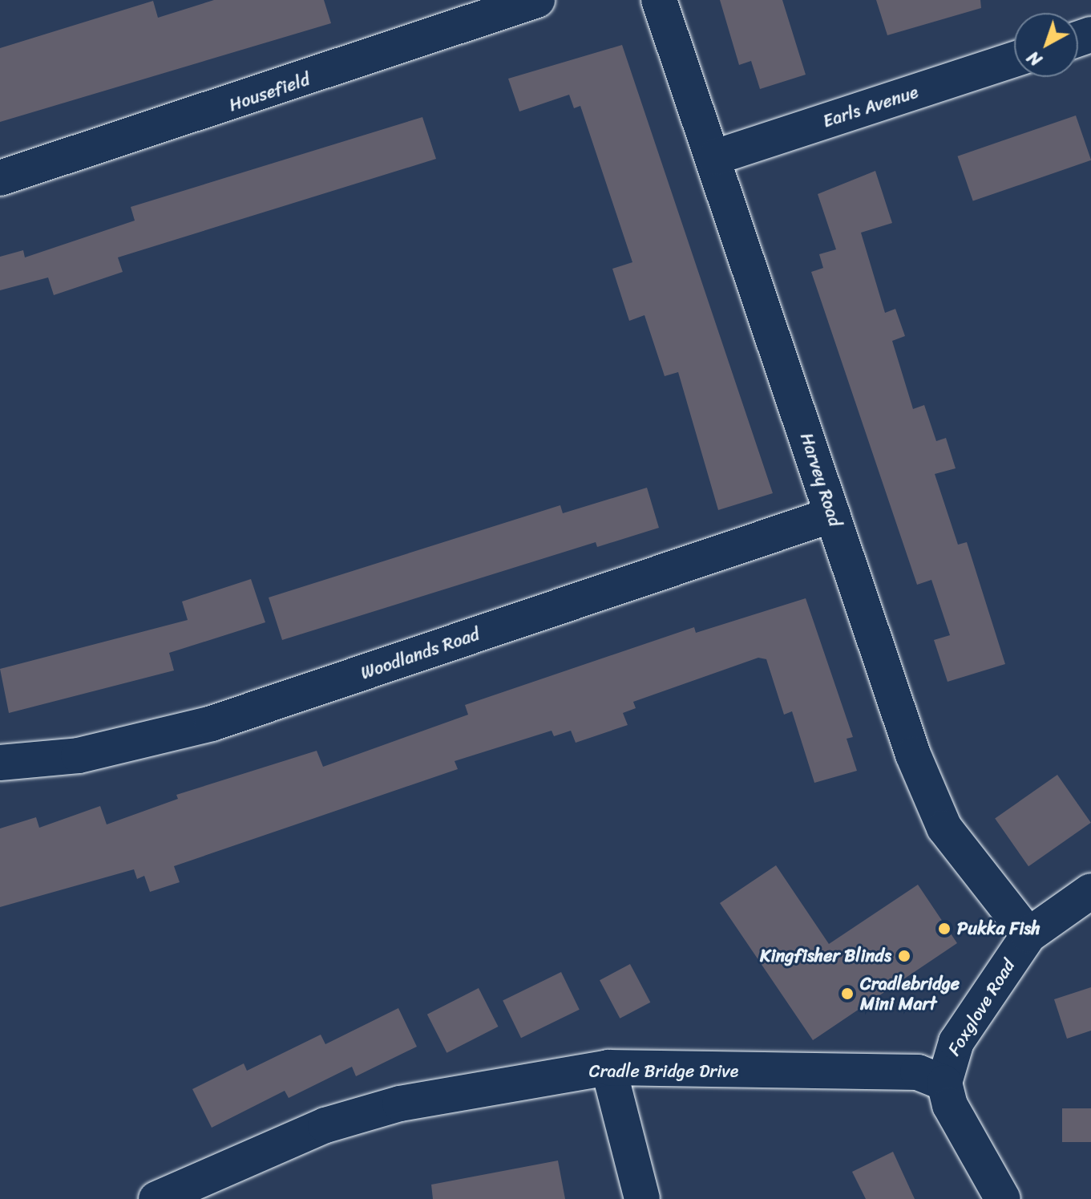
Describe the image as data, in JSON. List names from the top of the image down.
{
  "streets": {
    "street": [
      "Housefield",
      "Earls Avenue",
      "Harvey Road",
      "Woodlands Road",
      "Foxglove Road",
      "Cradle Bridge Drive"
    ]
  },
  "crossings": [
    ["Earls Avenue", "Harvey Road"],
    ["Harvey Road", "Woodlands Road"],
    ["Harvey Road", "Foxglove Road"],
    ["Foxglove Road", "Cradle Bridge Drive"]
  ],
  "places": ["Pukka Fish", "Kingfisher Blinds", "Cradlebridge Mini Mart"],
  "north": "bottom left"
}
